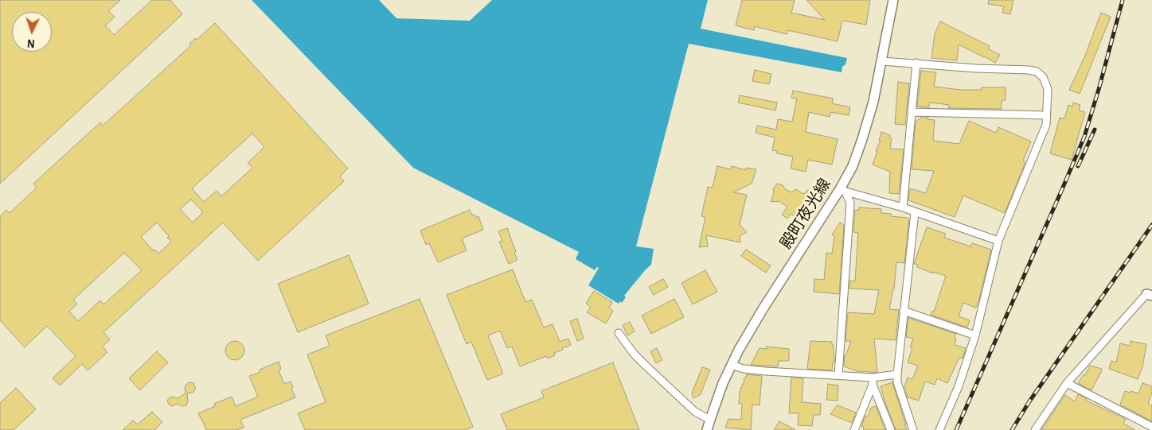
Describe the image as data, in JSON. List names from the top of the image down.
{
  "streets": {
    "street": ["殿町夜光線"]
  },
  "north": "bottom"
}
